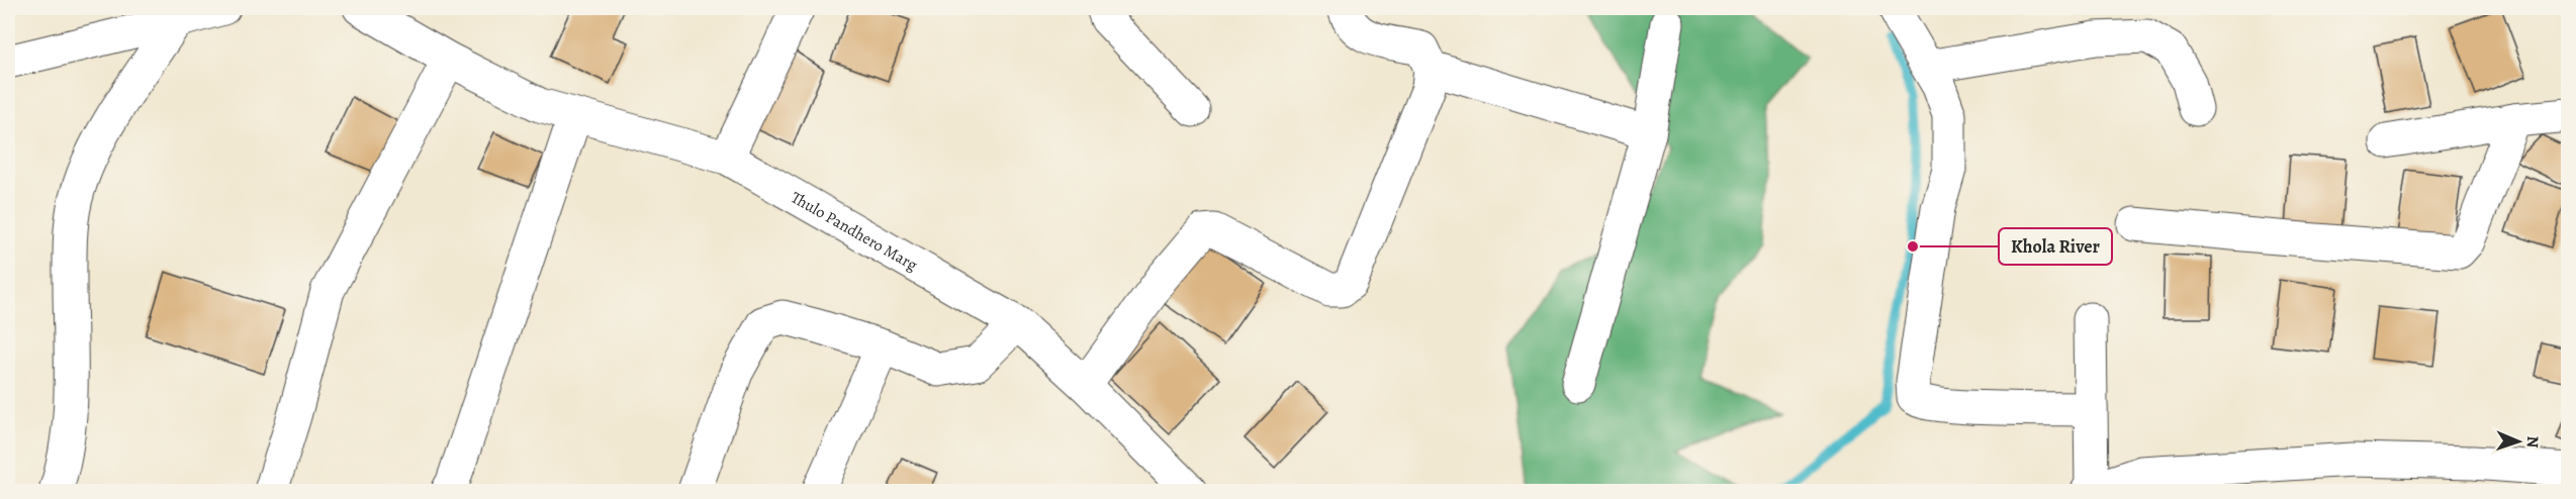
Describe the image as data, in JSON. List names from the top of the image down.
{
  "streets": {
    "street": ["Thulo Pandhero Marg"]
  },
  "places": ["Khola River"],
  "north": "right"
}
